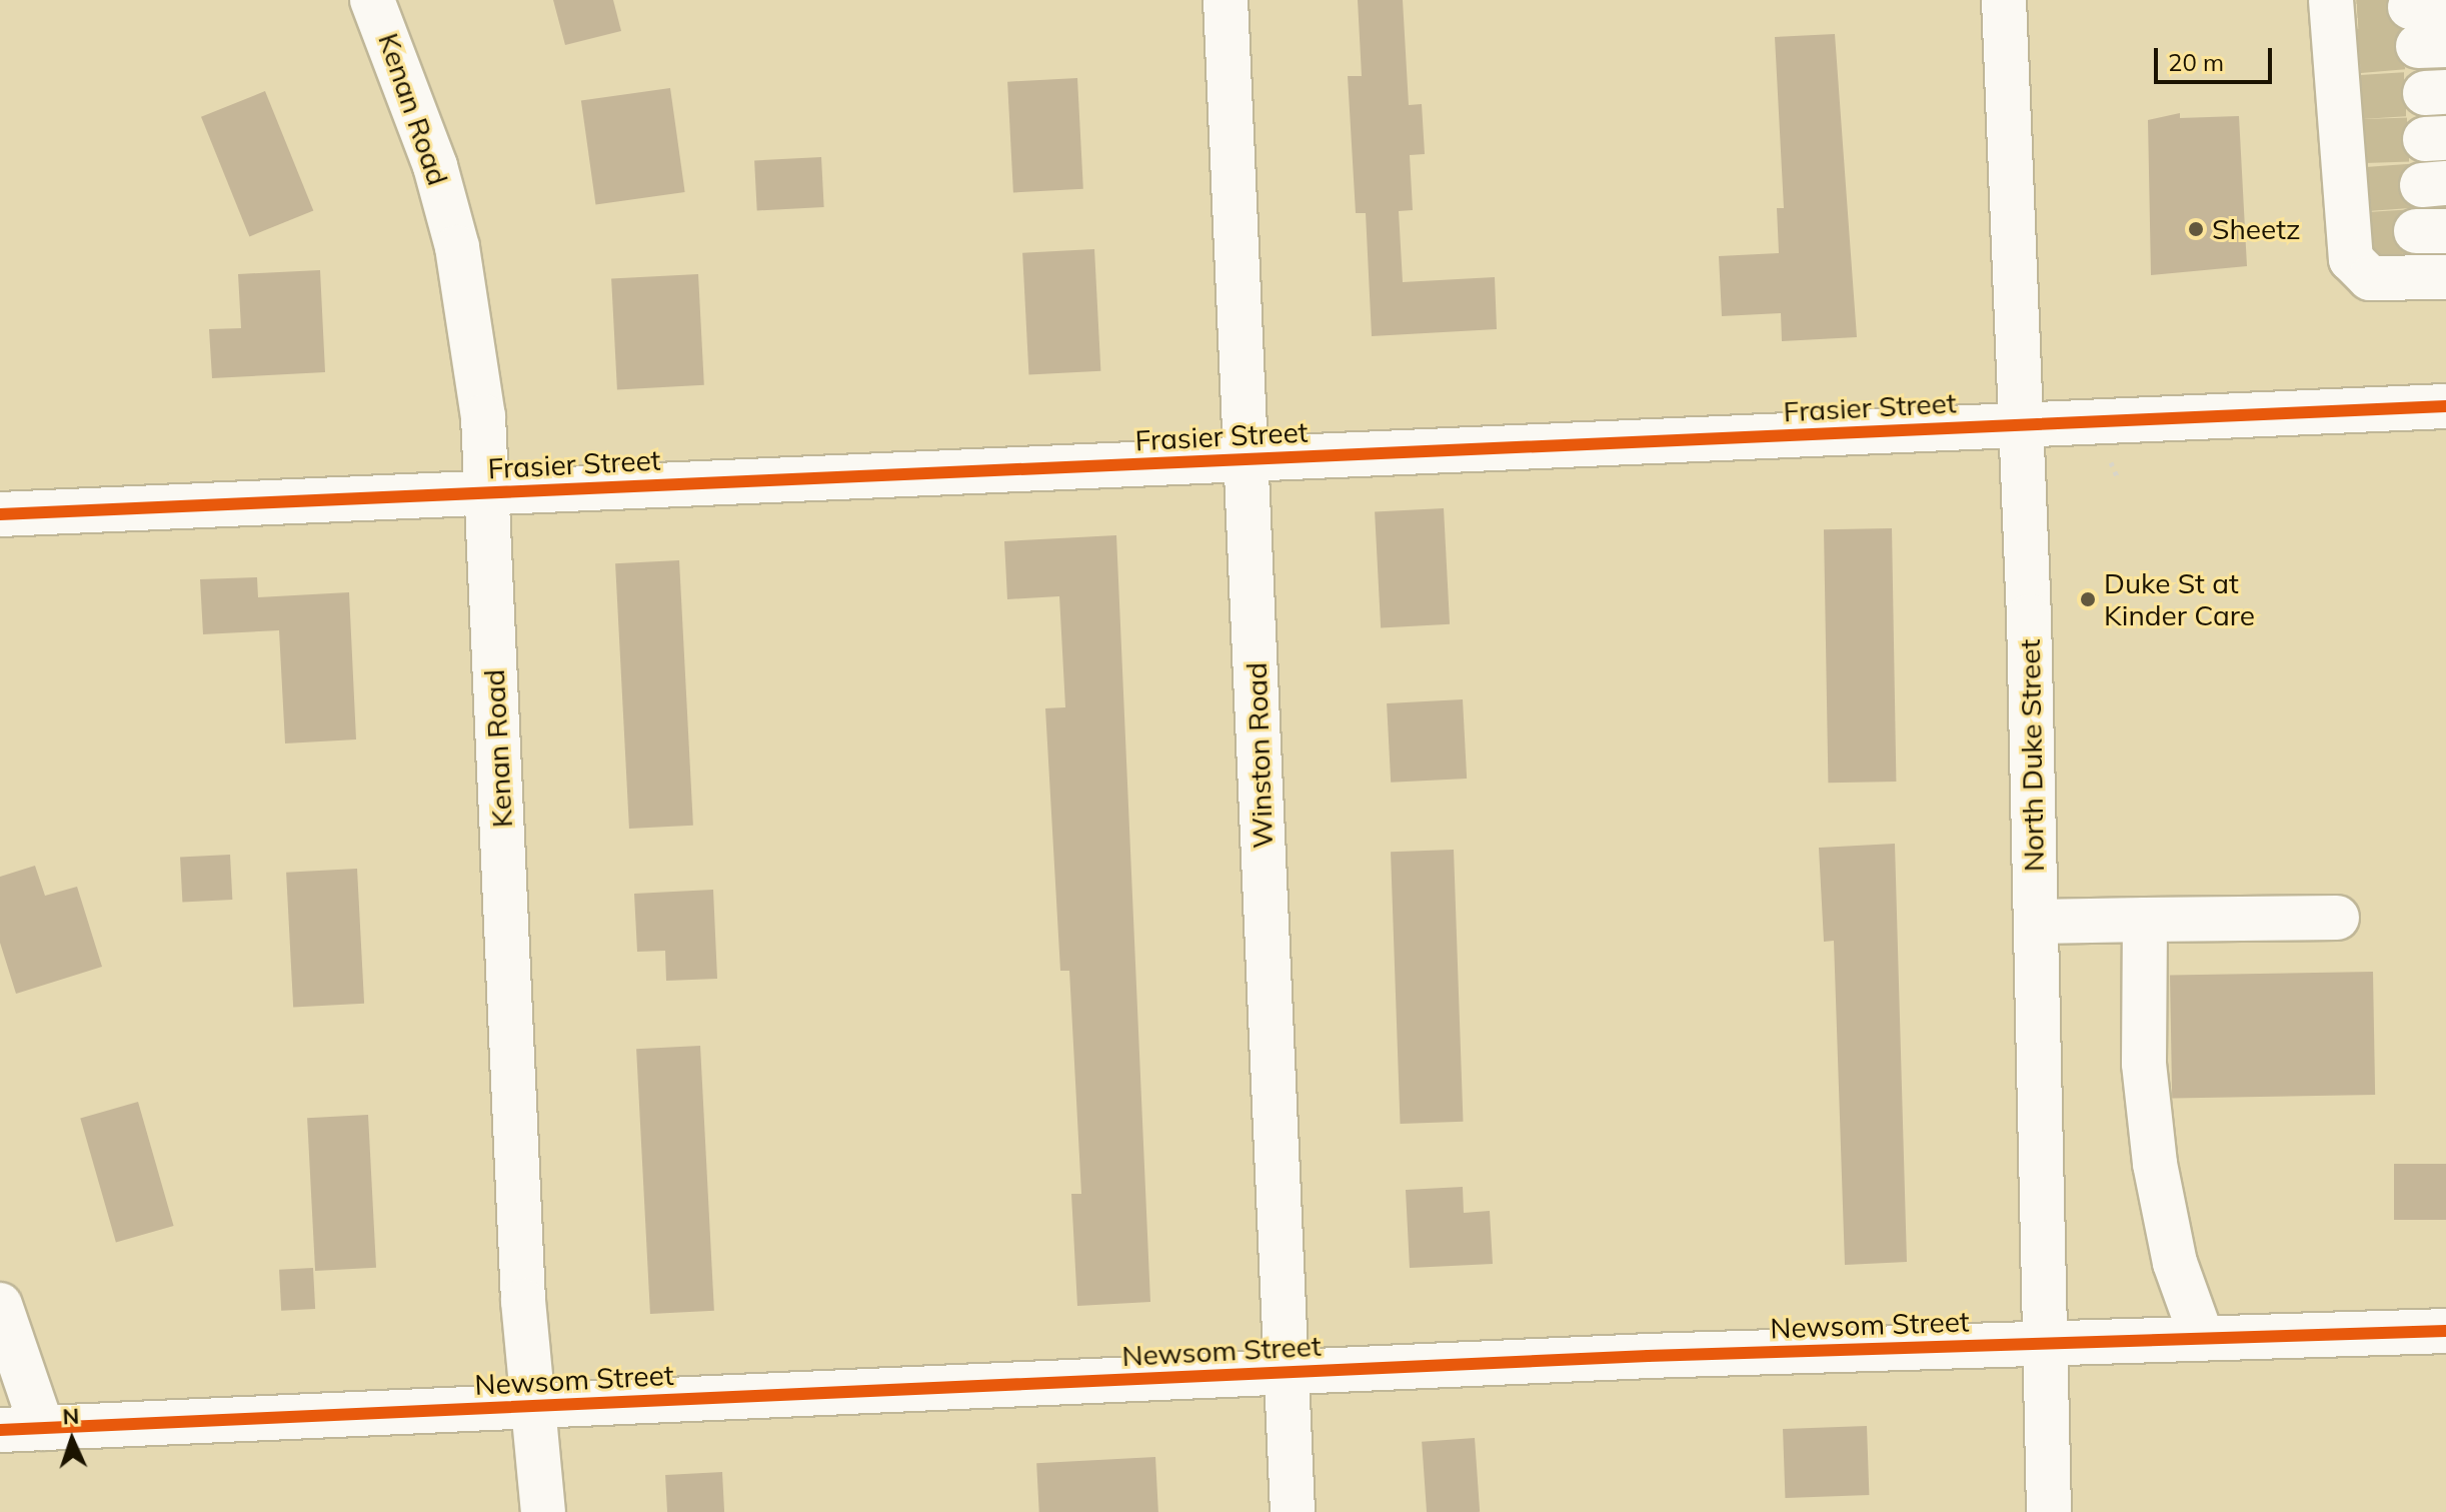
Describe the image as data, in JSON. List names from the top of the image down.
{
  "streets": {
    "main road": [
      "Kenan Road",
      "Frasier Street",
      "Winston Road",
      "North Duke Street",
      "Newsom Street"
    ]
  },
  "crossings": [
    ["Kenan Road", "Frasier Street"],
    ["Kenan Road", "Newsom Street"],
    ["Frasier Street", "Winston Road"],
    ["Frasier Street", "North Duke Street"],
    ["Winston Road", "Newsom Street"],
    ["North Duke Street", "Newsom Street"]
  ],
  "places": ["Sheetz", "Duke St at Kinder Care"],
  "scale_bar": "20 m",
  "north": "top"
}
